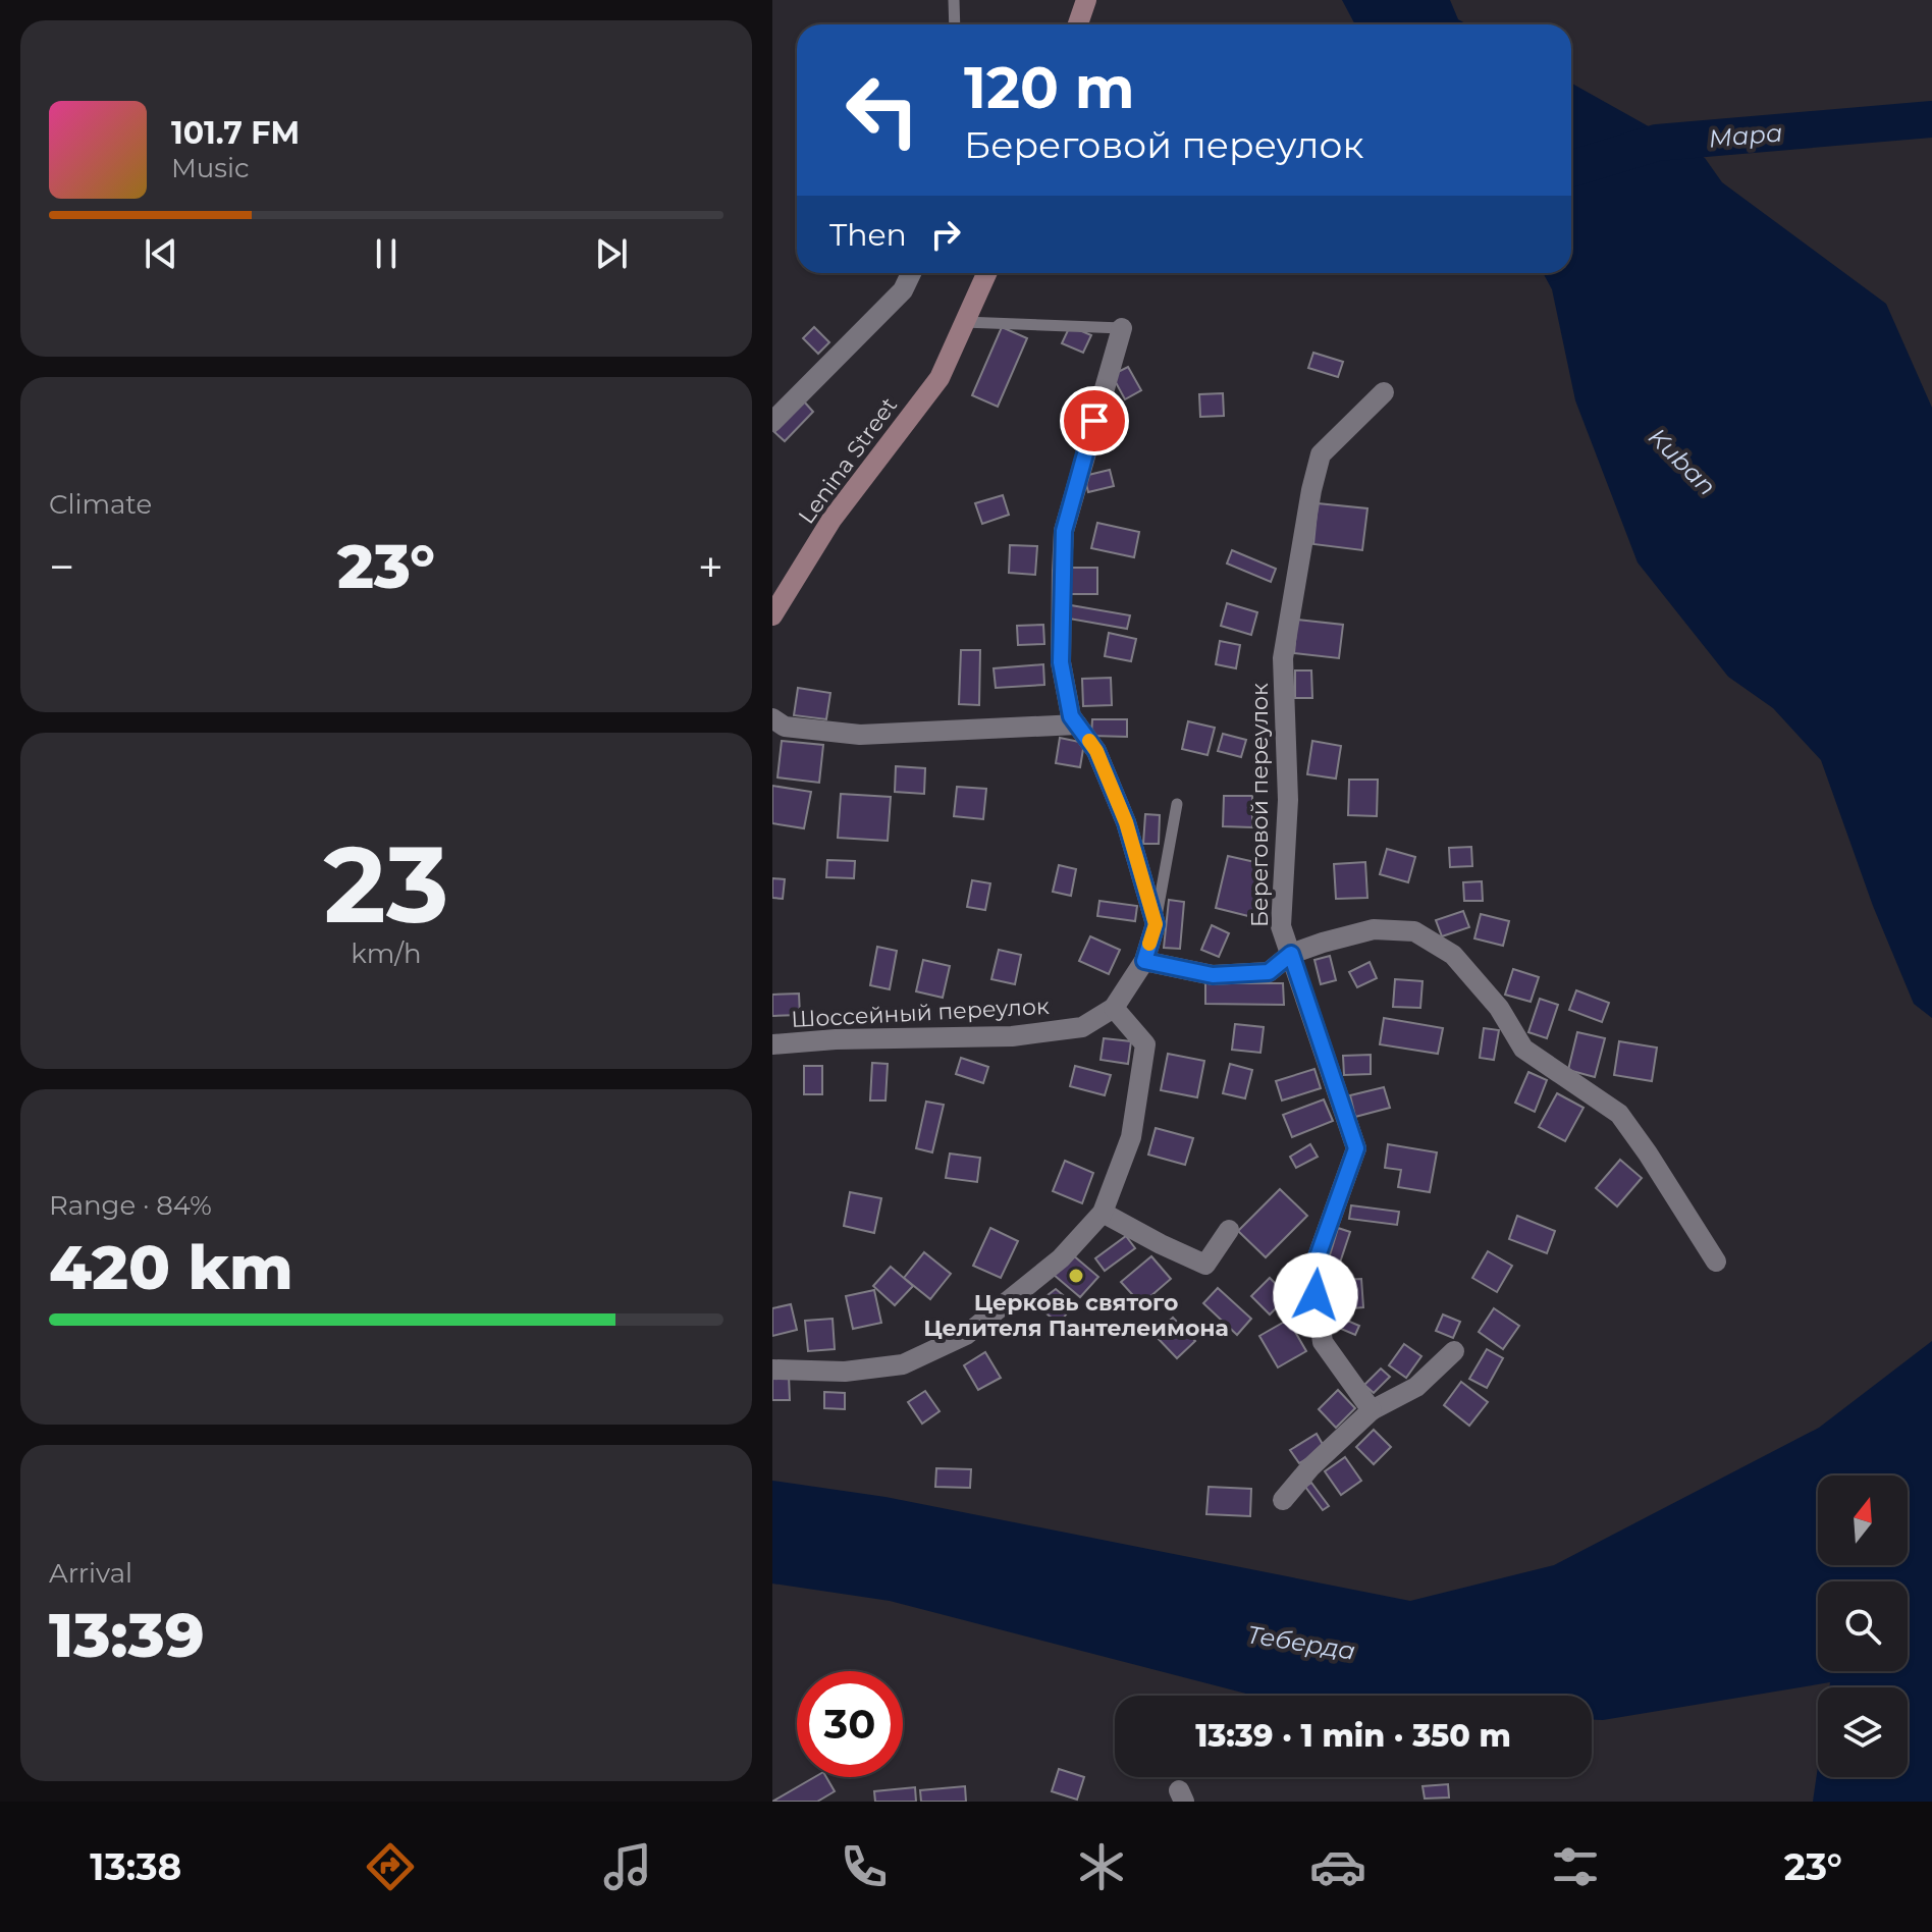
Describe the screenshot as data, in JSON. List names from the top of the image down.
{
  "streets": {
    "main road": ["Lenina Street"],
    "street": ["Береговой переулок", "Шоссейный переулок"]
  },
  "water": ["Мара", "Kuban", "Теберда"],
  "places": ["Церковь святого Целителя Пантелеимона"],
  "north": "top",
  "page": {
    "turn": ["120 m", "Береговой переулок"],
    "song": ["101.7 FM", "Music"],
    "then": "Then",
    "tile": [
      "Climate",
      ["23", "km/h"],
      ["Range · 84%", "420 km"],
      ["Arrival", "13:39"]
    ],
    "heat": ["−", "23°", "+"],
    "limit": "30",
    "trip": "13:39 · 1 min · 350 m",
    "tabs": ["13:38", "23°"]
  }
}
